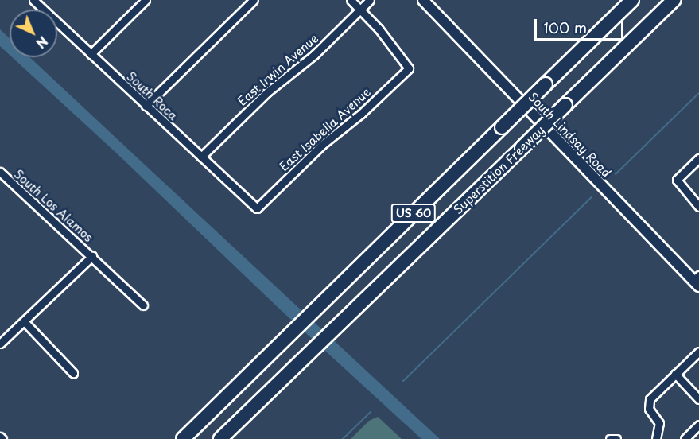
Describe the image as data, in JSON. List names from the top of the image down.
{
  "streets": {
    "highway": ["Superstition Freeway", "US 60"],
    "main road": ["South Lindsay Road"],
    "street": [
      "East Irwin Avenue",
      "South Roca",
      "East Isabella Avenue",
      "South Los Alamos"
    ]
  },
  "crossings": [
    ["East Irwin Avenue", "South Roca"],
    ["East Irwin Avenue", "East Isabella Avenue"],
    ["South Roca", "East Isabella Avenue"]
  ],
  "scale_bar": "100 m",
  "north": "bottom right"
}
